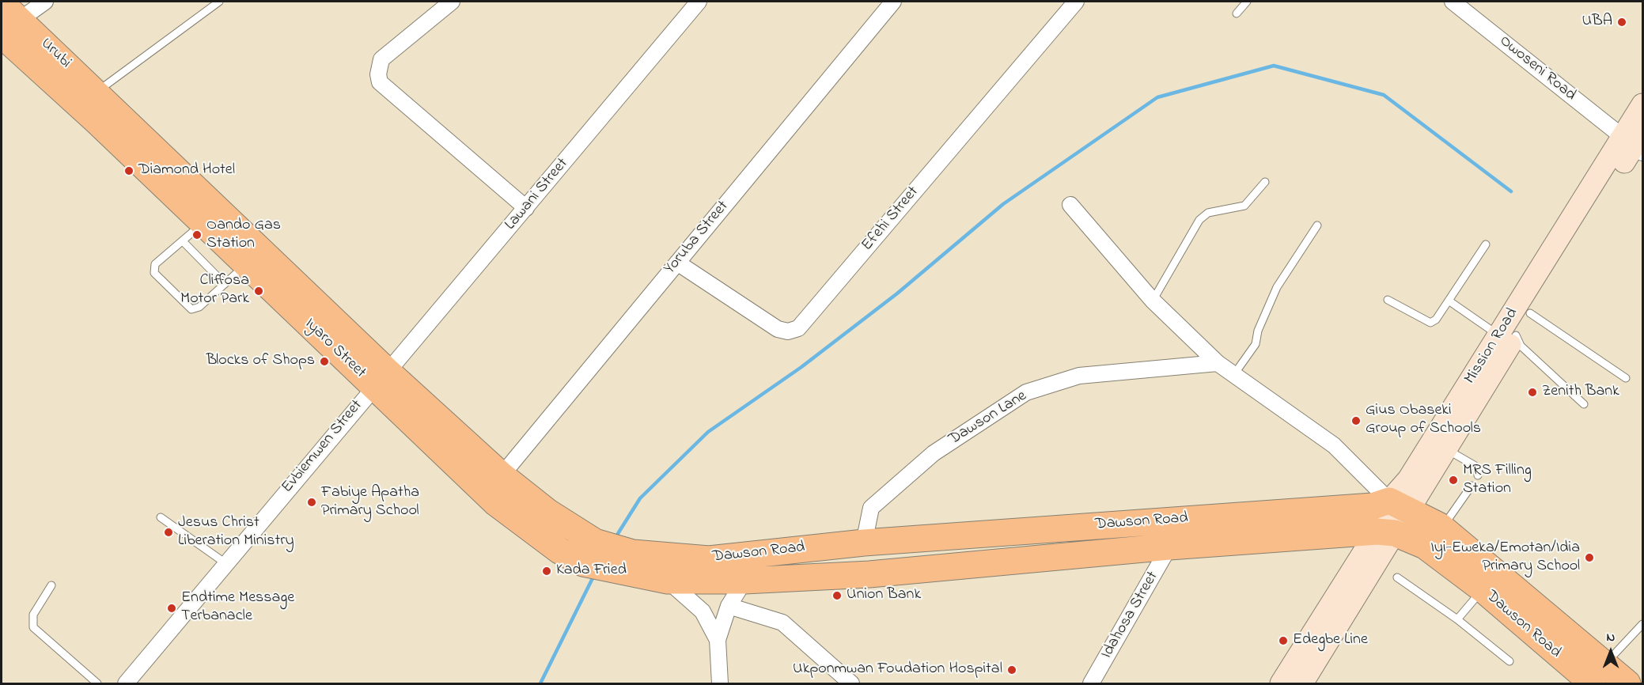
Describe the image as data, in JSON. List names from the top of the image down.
{
  "streets": {
    "highway": ["Urubi", "Iyaro Street", "Dawson Road"],
    "street": [
      "Owoseni Road",
      "Lawani Street",
      "Efehi Street",
      "Yoruba Street",
      "Mission Road",
      "Dawson Lane",
      "Evbiemwen Street",
      "Idahosa Street"
    ]
  },
  "crossings": [
    ["Urubi", "Iyaro Street"],
    ["Owoseni Road", "Mission Road"],
    ["Lawani Street", "Iyaro Street"],
    ["Lawani Street", "Evbiemwen Street"],
    ["Efehi Street", "Yoruba Street"],
    ["Yoruba Street", "Iyaro Street"],
    ["Mission Road", "Dawson Road"],
    ["Iyaro Street", "Evbiemwen Street"],
    ["Iyaro Street", "Dawson Road"],
    ["Dawson Lane", "Dawson Road"],
    ["Dawson Road", "Idahosa Street"]
  ],
  "places": [
    "UBA",
    "Diamond Hotel",
    "Oando Gas Station",
    "Cliffosa Motor Park",
    "Blocks of Shops",
    "Zenith Bank",
    "Gius Obaseki Group of Schools",
    "MRS Filling Station",
    "Fabiye Apatha Primary School",
    "Jesus Christ Liberation Ministry",
    "Iyi-Eweka/Emotan/Idia Primary School",
    "Kada Fried",
    "Union Bank",
    "Endtime Message Terbanacle",
    "Edegbe Line",
    "Ukponmwan Foudation Hospital"
  ],
  "north": "top"
}
